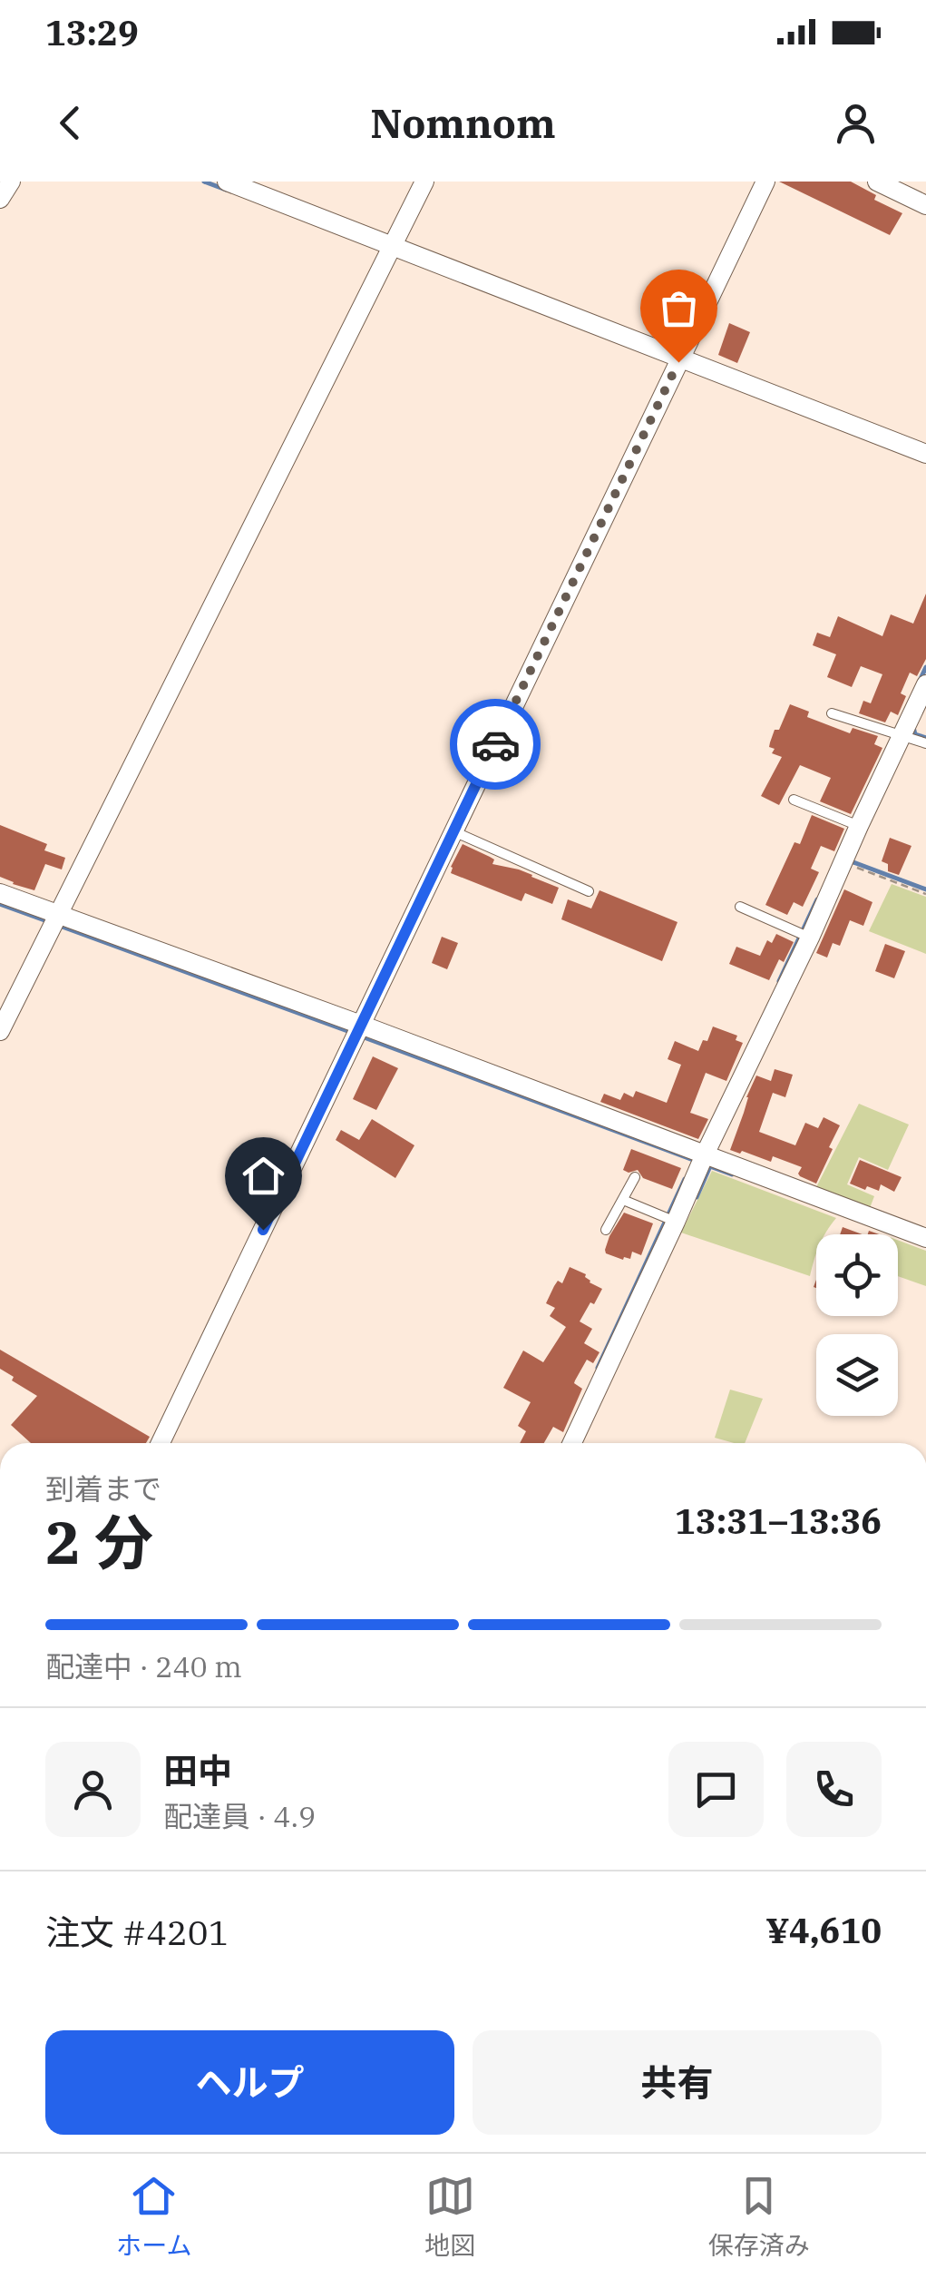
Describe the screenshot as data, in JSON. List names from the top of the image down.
{
  "page": {
    "status": "13:29",
    "header": "Nomnom",
    "heading": ["2 分", "到着まで", "13:31–13:36"],
    "panel": [
      "田中",
      "配達員 · 4.9",
      "注文 #4201",
      "¥4,610"
    ],
    "bar": "配達中 · 240 m",
    "buttons": ["ヘルプ", "共有"],
    "tabs": ["ホーム", "地図", "保存済み"]
  }
}
